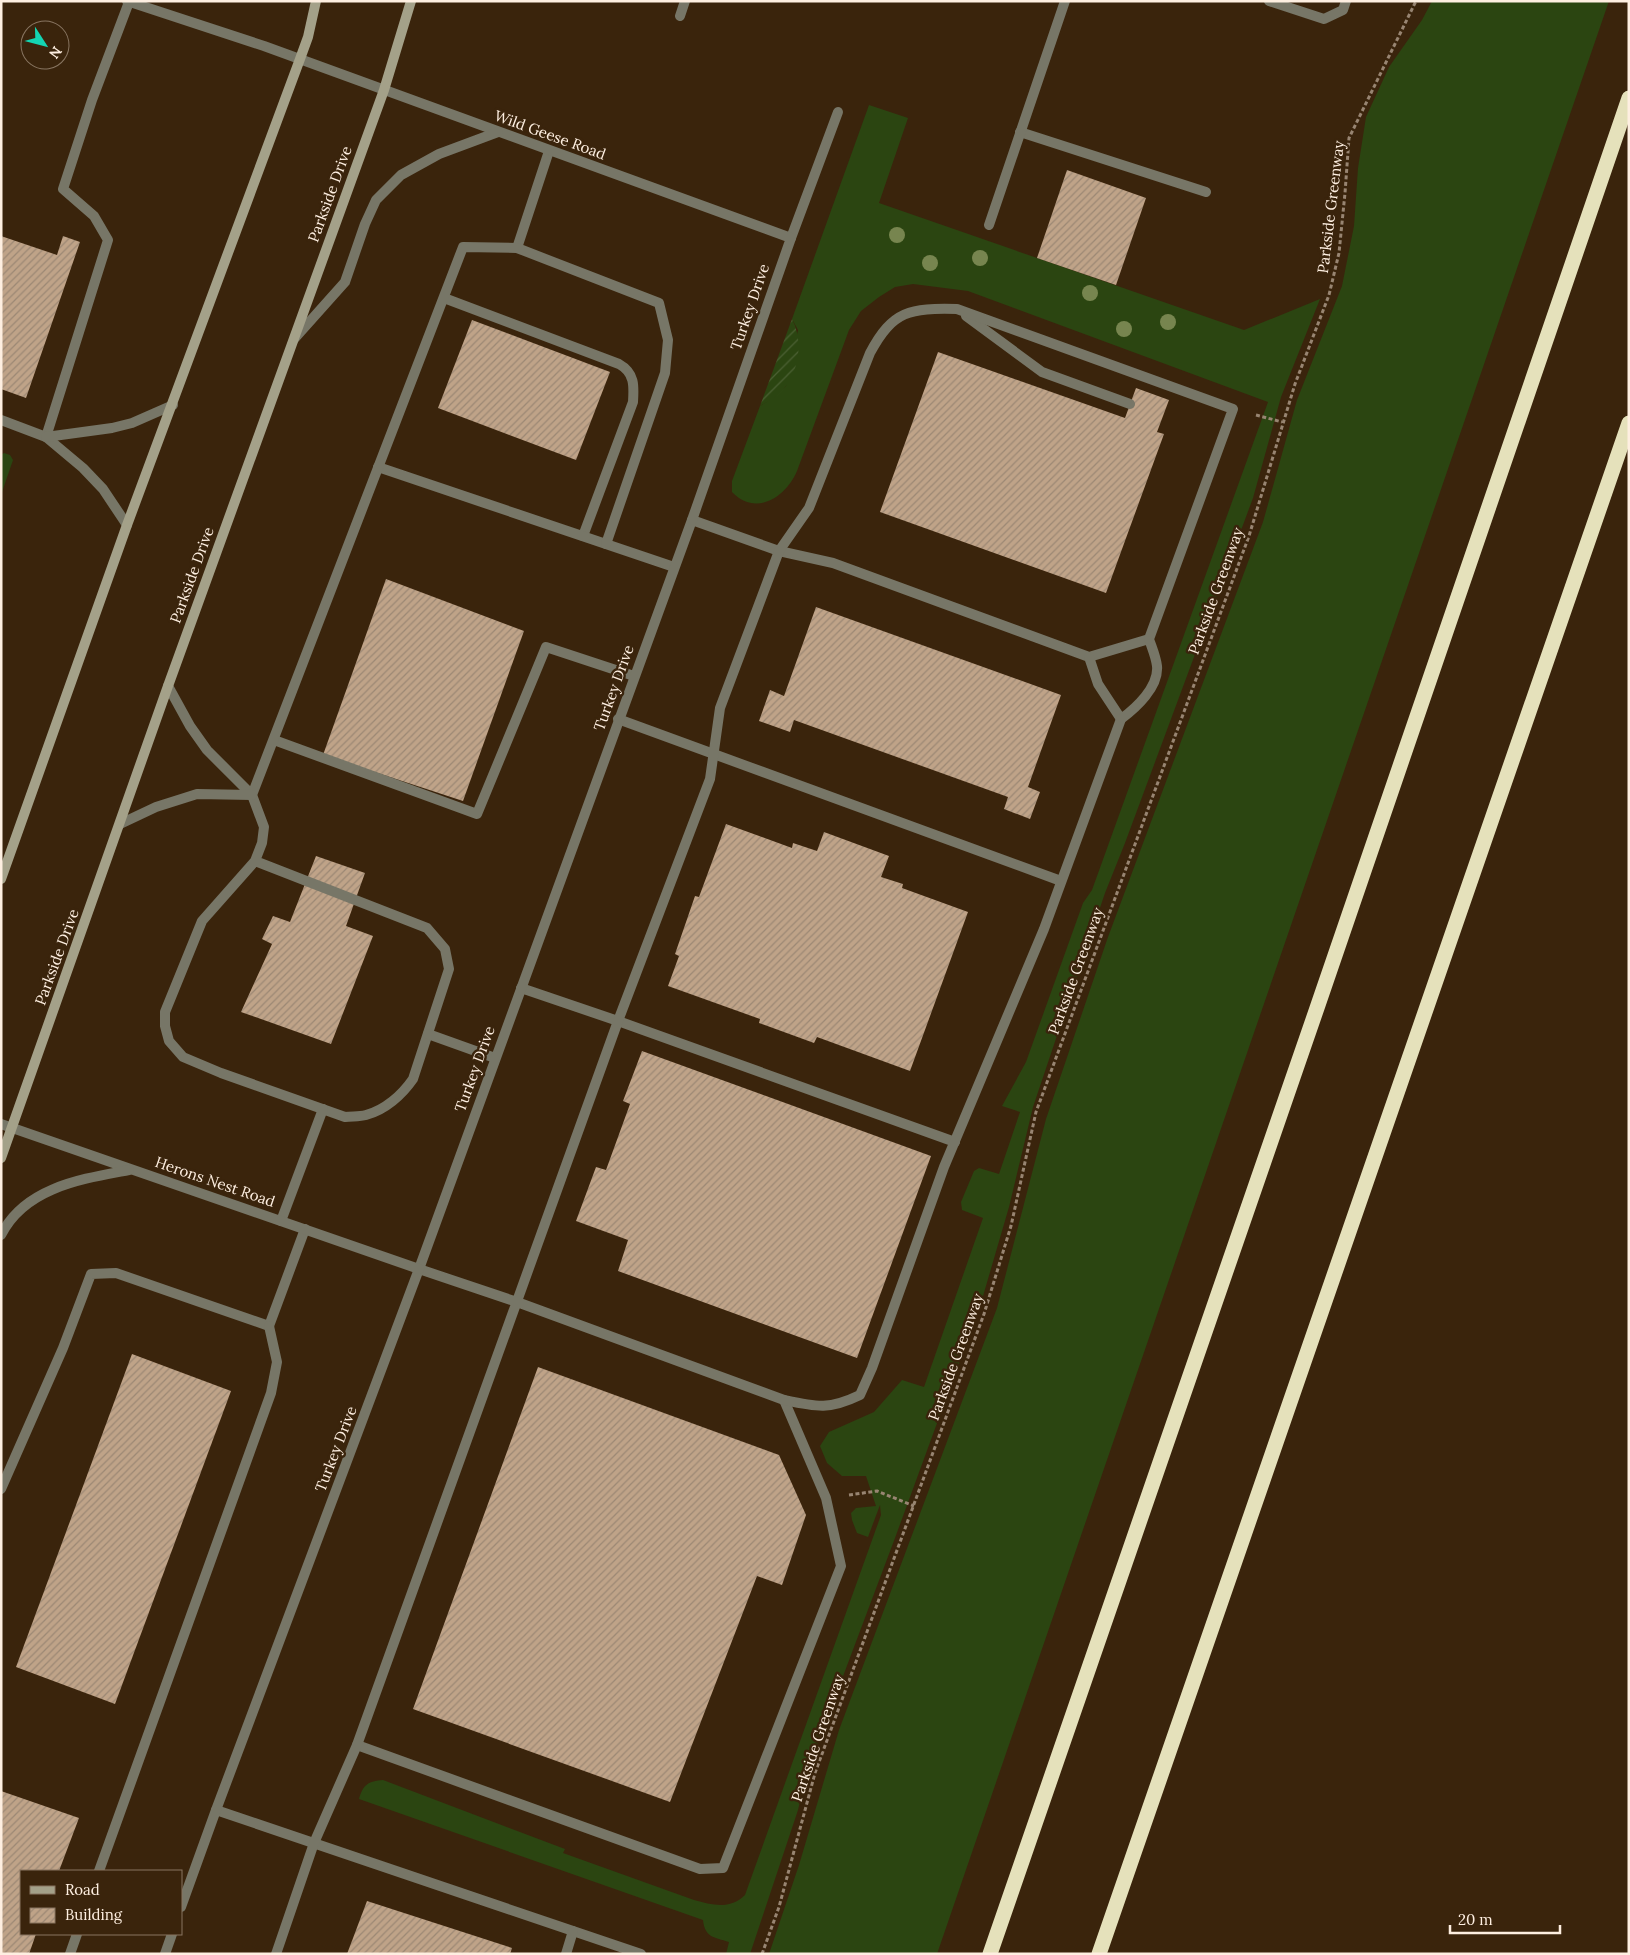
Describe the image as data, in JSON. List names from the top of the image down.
{
  "streets": {
    "street": [
      "Wild Geese Road",
      "Parkside Drive",
      "Turkey Drive",
      "Herons Nest Road"
    ],
    "path": ["Parkside Greenway"]
  },
  "crossings": [
    ["Wild Geese Road", "Parkside Drive"],
    ["Wild Geese Road", "Turkey Drive"],
    ["Parkside Drive", "Herons Nest Road"],
    ["Turkey Drive", "Herons Nest Road"]
  ],
  "legend": ["Road", "Building"],
  "scale_bar": "20 m",
  "north": "bottom right"
}
